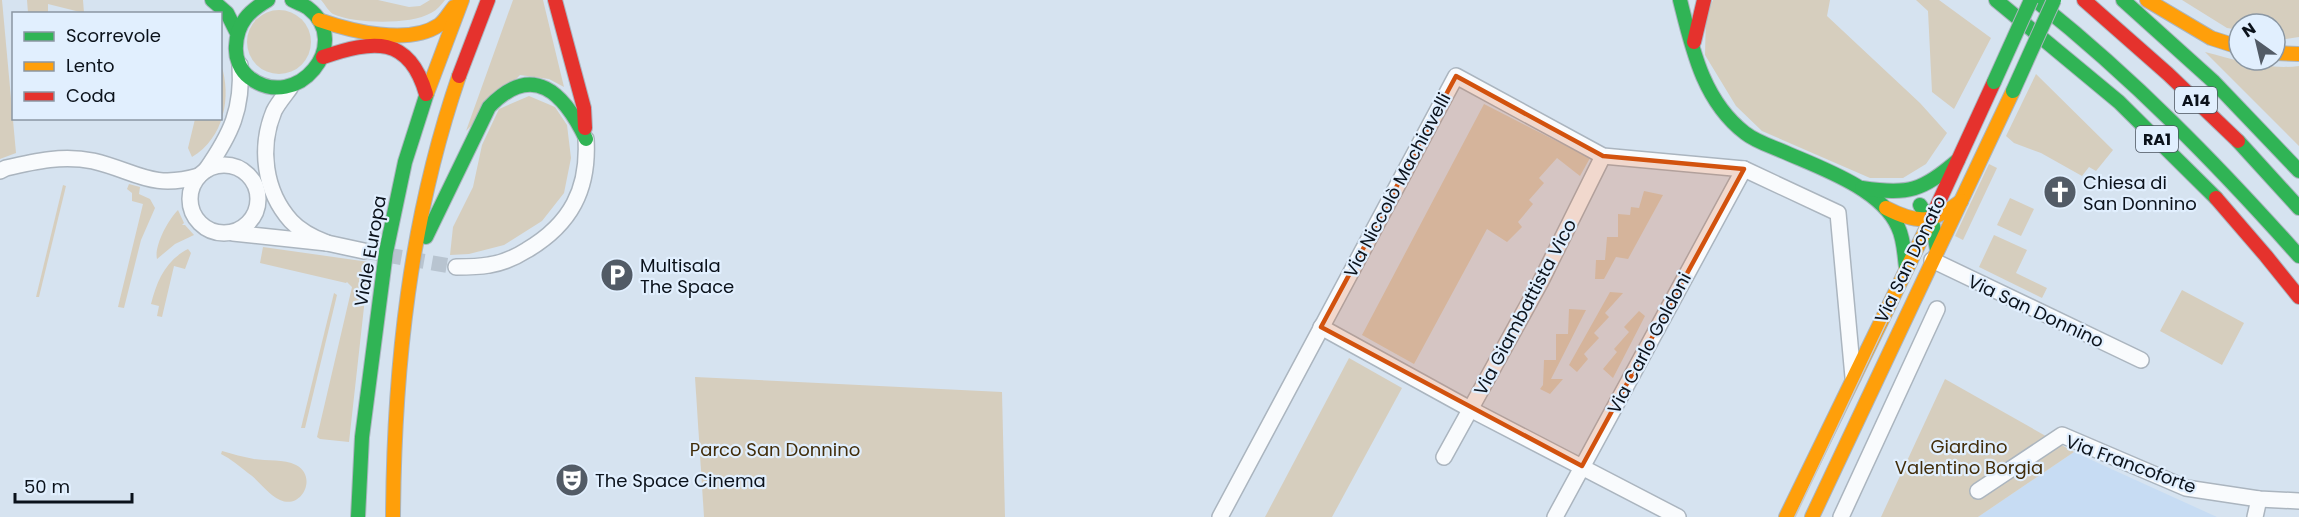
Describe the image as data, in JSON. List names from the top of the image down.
{
  "streets": {
    "main road": [
      "A14",
      "RA1",
      "Viale Europa",
      "Via San Donato"
    ],
    "street": [
      "Via Niccolò Machiavelli",
      "Via Giambattista Vico",
      "Via San Donnino",
      "Via Carlo Goldoni",
      "Via Francoforte"
    ]
  },
  "crossings": [
    ["A14", "Via San Donato"],
    ["Via Niccolò Machiavelli", "Via San Donato"],
    ["Via Niccolò Machiavelli", "Via Giambattista Vico"],
    ["Via Niccolò Machiavelli", "Via Carlo Goldoni"],
    ["Via San Donato", "Via San Donnino"]
  ],
  "parks": ["Giardino Valentino Borgia", "Parco San Donnino"],
  "places": {
    "church": ["Chiesa di San Donnino"],
    "parking": ["Multisala The Space"],
    "theatre": ["The Space Cinema"]
  },
  "legend": ["Scorrevole", "Lento", "Coda"],
  "scale_bar": "50 m",
  "north": "top left"
}
